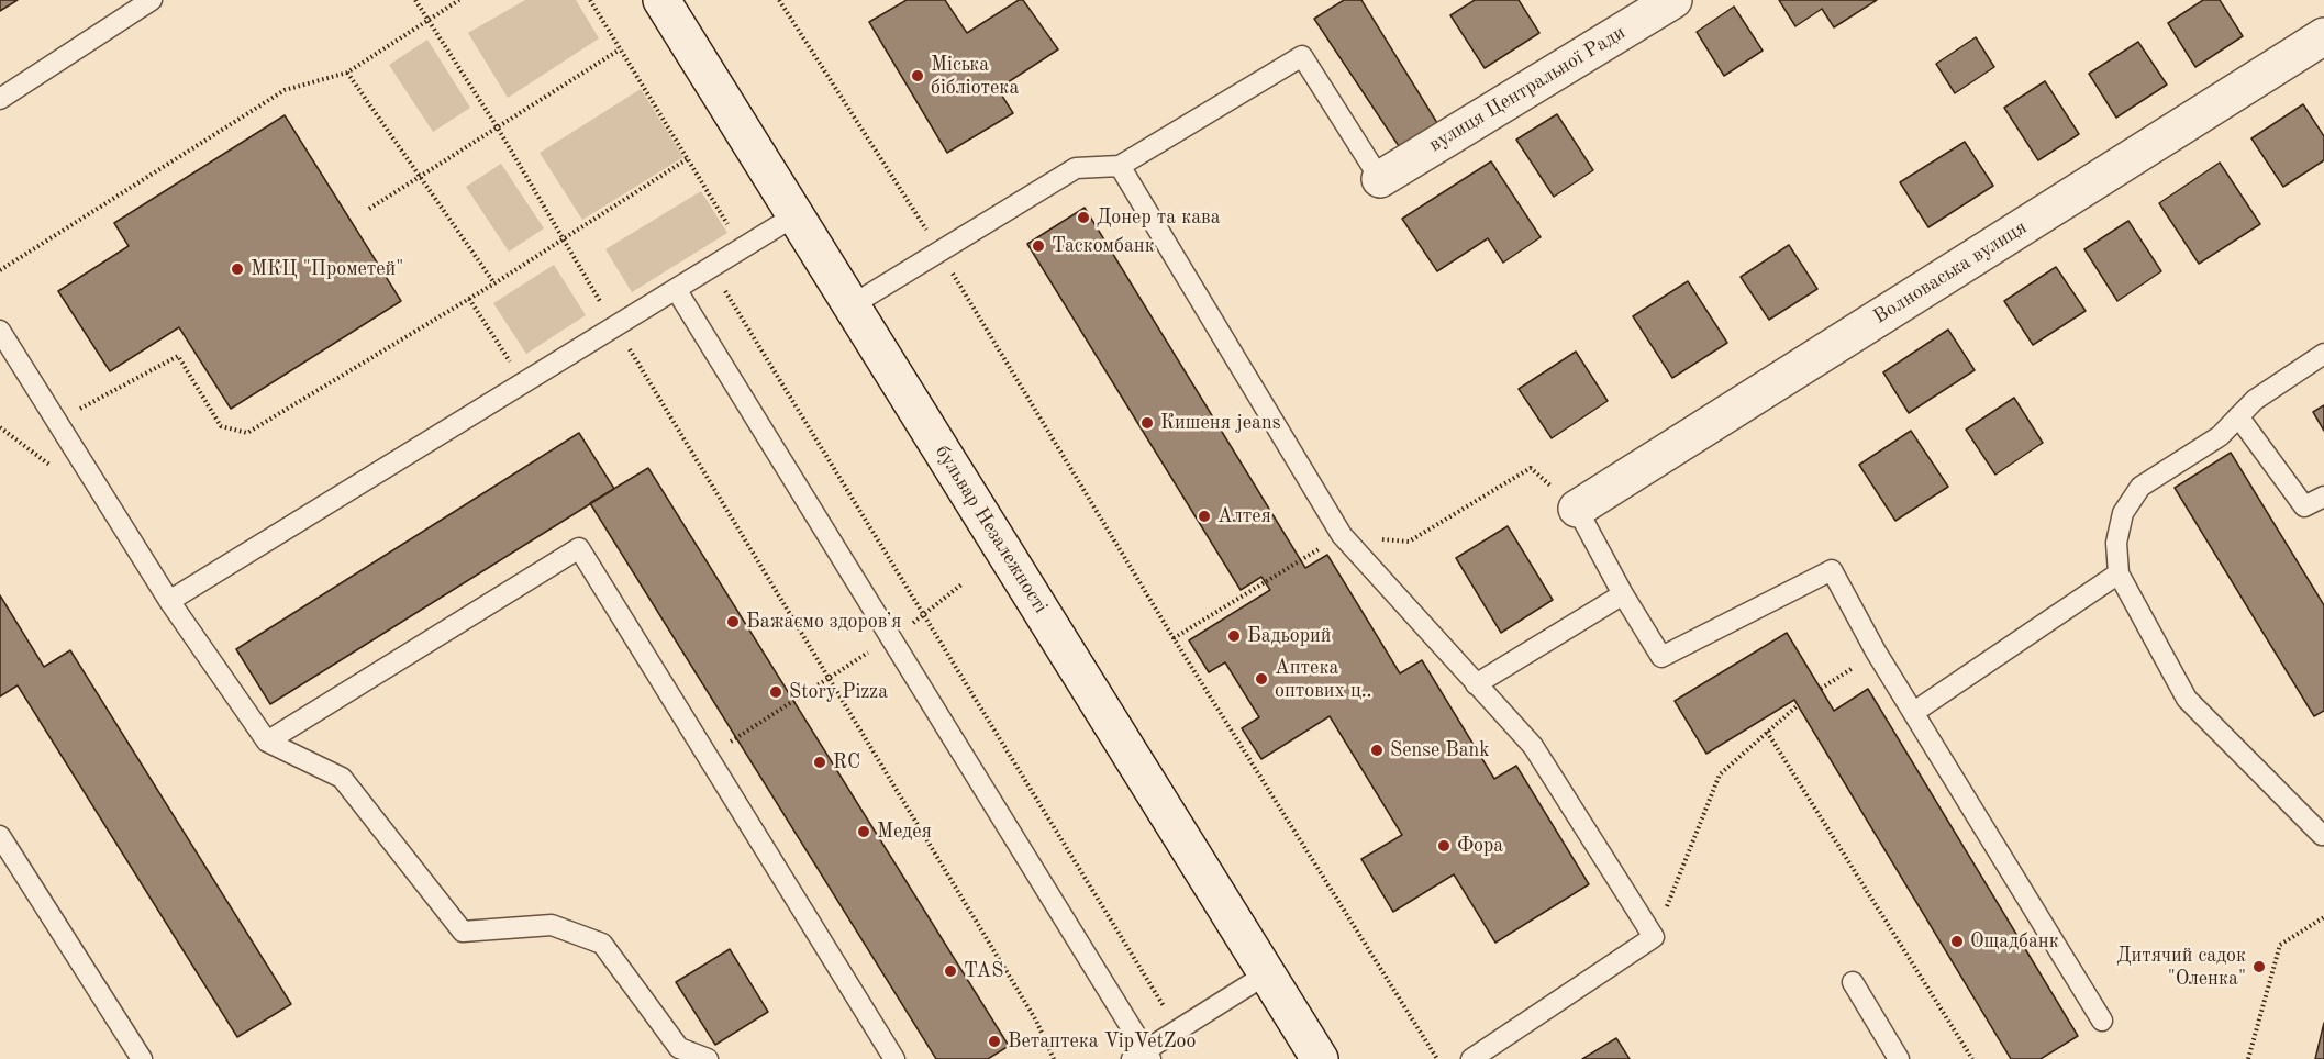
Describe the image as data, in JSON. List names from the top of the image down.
{
  "streets": {
    "main road": ["вулиця Центральної Ради", "Волноваська вулиця", "бульвар Незалежності"]
  },
  "places": [
    "Міська бібліотека",
    "Донер та кава",
    "Таскомбанк",
    "МКЦ \"Прометей\"",
    "Кишеня jeans",
    "Алтея",
    "Бажаємо здоровʼя",
    "Бадьорий",
    "Аптека оптових ц‥",
    "Story Pizza",
    "Sense Bank",
    "RC",
    "Медея",
    "Фора",
    "Ощадбанк",
    "Дитячий садок \"Оленка\"",
    "TAS",
    "Ветаптека VipVetZoo"
  ]
}
